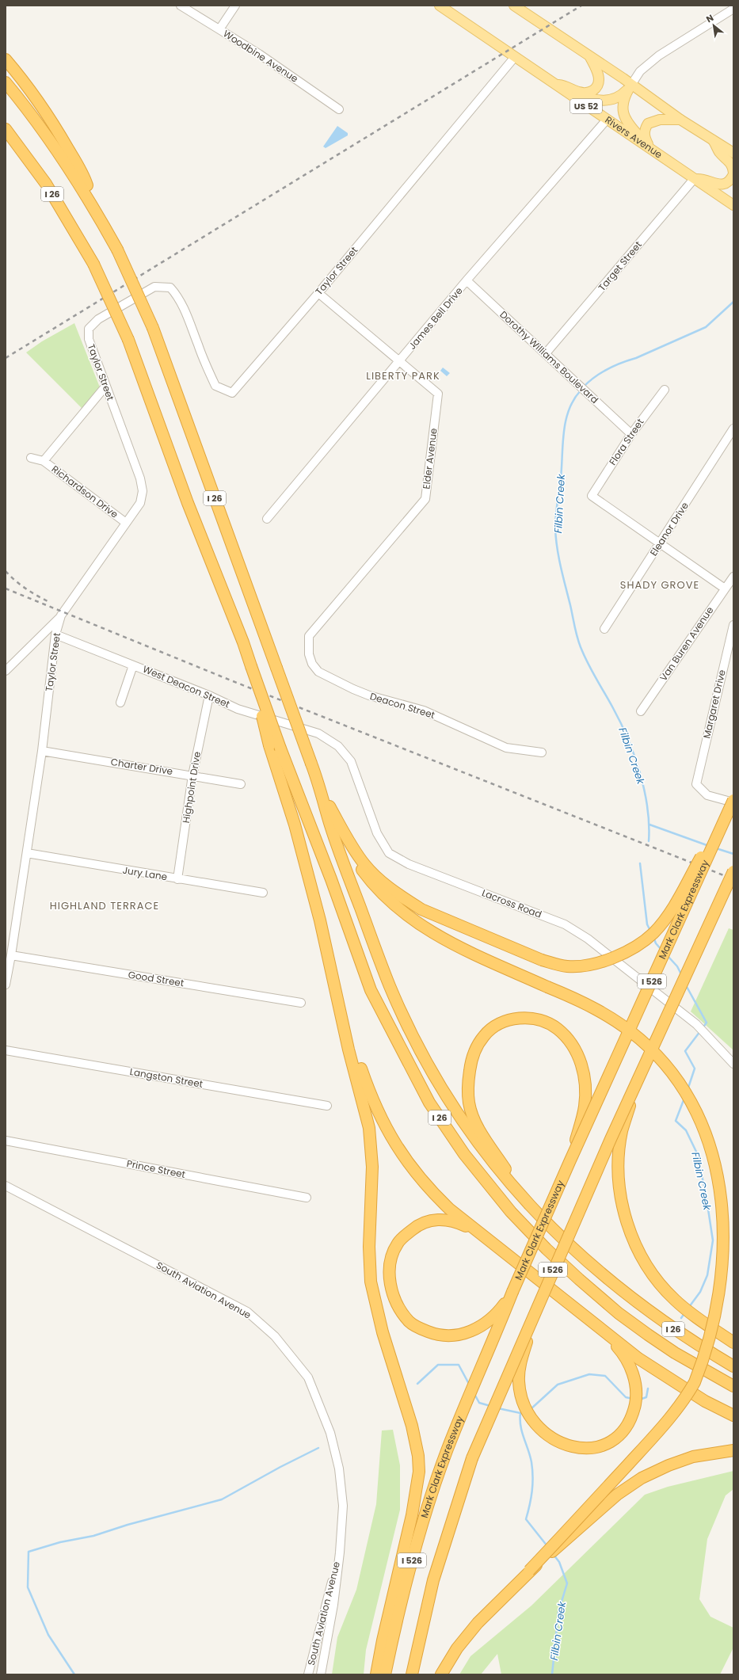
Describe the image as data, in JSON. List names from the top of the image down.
{
  "streets": {
    "highway": ["I 26", "Mark Clark Expressway", "I 526"],
    "main road": ["US 52", "Rivers Avenue"],
    "street": [
      "Woodbine Avenue",
      "Target Street",
      "Taylor Street",
      "James Bell Drive",
      "Dorothy Williams Boulevard",
      "Flora Street",
      "Elder Avenue",
      "Richardson Drive",
      "Eleanor Drive",
      "Van Buren Avenue",
      "West Deacon Street",
      "Margaret Drive",
      "Deacon Street",
      "Charter Drive",
      "Highpoint Drive",
      "Jury Lane",
      "Lacross Road",
      "Good Street",
      "Langston Street",
      "Prince Street",
      "South Aviation Avenue"
    ]
  },
  "crossings": [
    ["Rivers Avenue", "Target Street"],
    ["Rivers Avenue", "Taylor Street"],
    ["Rivers Avenue", "James Bell Drive"],
    ["Target Street", "Dorothy Williams Boulevard"],
    ["Taylor Street", "Elder Avenue"],
    ["Taylor Street", "Richardson Drive"],
    ["Taylor Street", "West Deacon Street"],
    ["Taylor Street", "Charter Drive"],
    ["Taylor Street", "Jury Lane"],
    ["Taylor Street", "Good Street"],
    ["James Bell Drive", "Dorothy Williams Boulevard"],
    ["James Bell Drive", "Elder Avenue"],
    ["Dorothy Williams Boulevard", "Flora Street"],
    ["Flora Street", "Eleanor Drive"],
    ["Elder Avenue", "Deacon Street"],
    ["West Deacon Street", "Highpoint Drive"],
    ["West Deacon Street", "Lacross Road"],
    ["Margaret Drive", "Mark Clark Expressway"],
    ["Charter Drive", "Highpoint Drive"],
    ["Highpoint Drive", "Jury Lane"]
  ],
  "districts": ["LIBERTY PARK", "SHADY GROVE", "HIGHLAND TERRACE"],
  "water": ["Filbin Creek"],
  "north": "top left"
}
